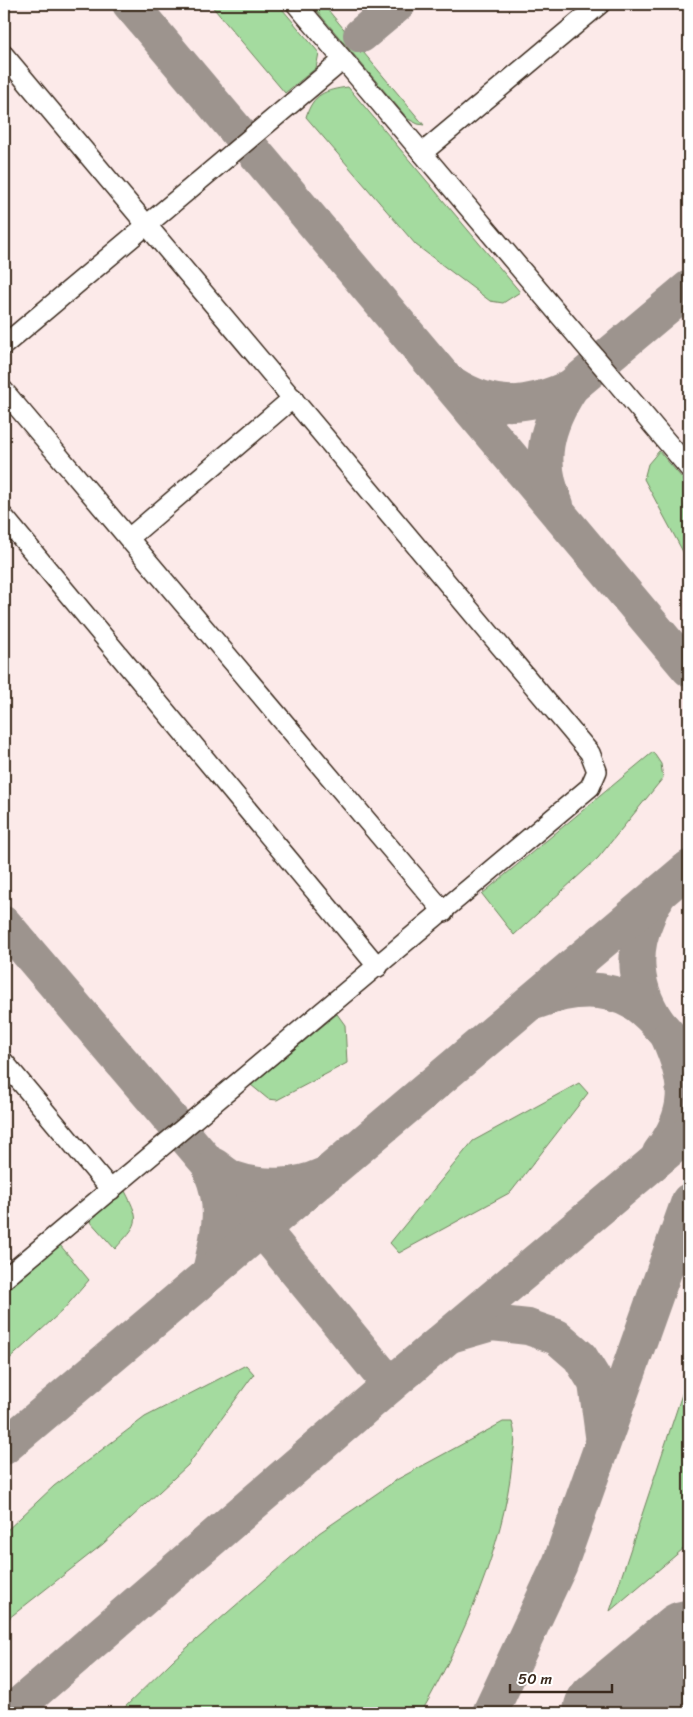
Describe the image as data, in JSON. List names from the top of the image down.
{
  "scale_bar": "50 m"
}
